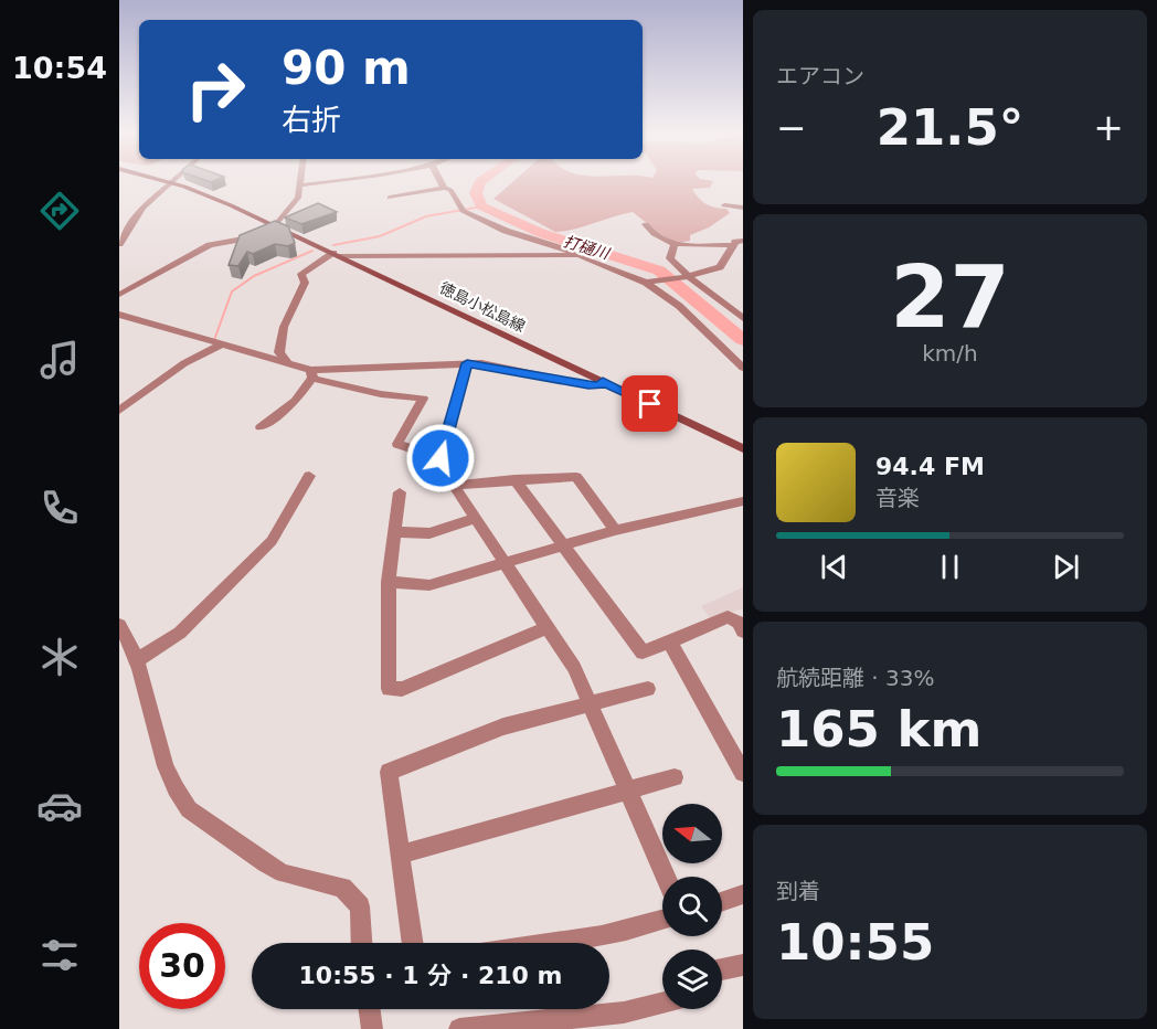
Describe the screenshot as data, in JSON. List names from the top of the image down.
{
  "streets": {
    "main road": ["徳島小松島線"]
  },
  "water": ["打樋川"],
  "north": "left",
  "page": {
    "tabs": "10:54",
    "tile": [
      "エアコン",
      ["27", "km/h"],
      ["航続距離 · 33%", "165 km"],
      ["到着", "10:55"]
    ],
    "turn": ["90 m", "右折"],
    "heat": ["−", "21.5°", "+"],
    "song": ["94.4 FM", "音楽"],
    "limit": "30",
    "trip": "10:55 · 1 分 · 210 m"
  }
}
